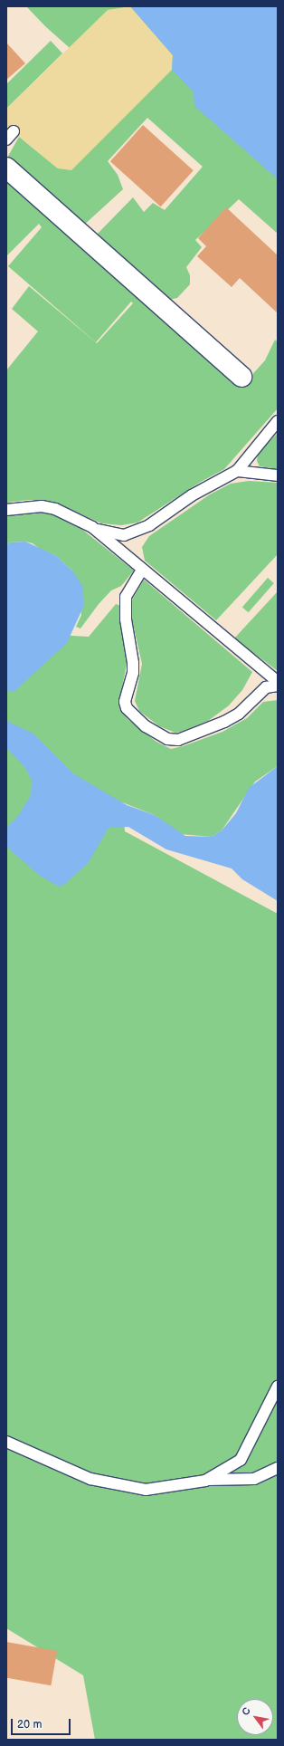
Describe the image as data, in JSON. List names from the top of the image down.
{
  "scale_bar": "20 m",
  "north": "top left"
}
